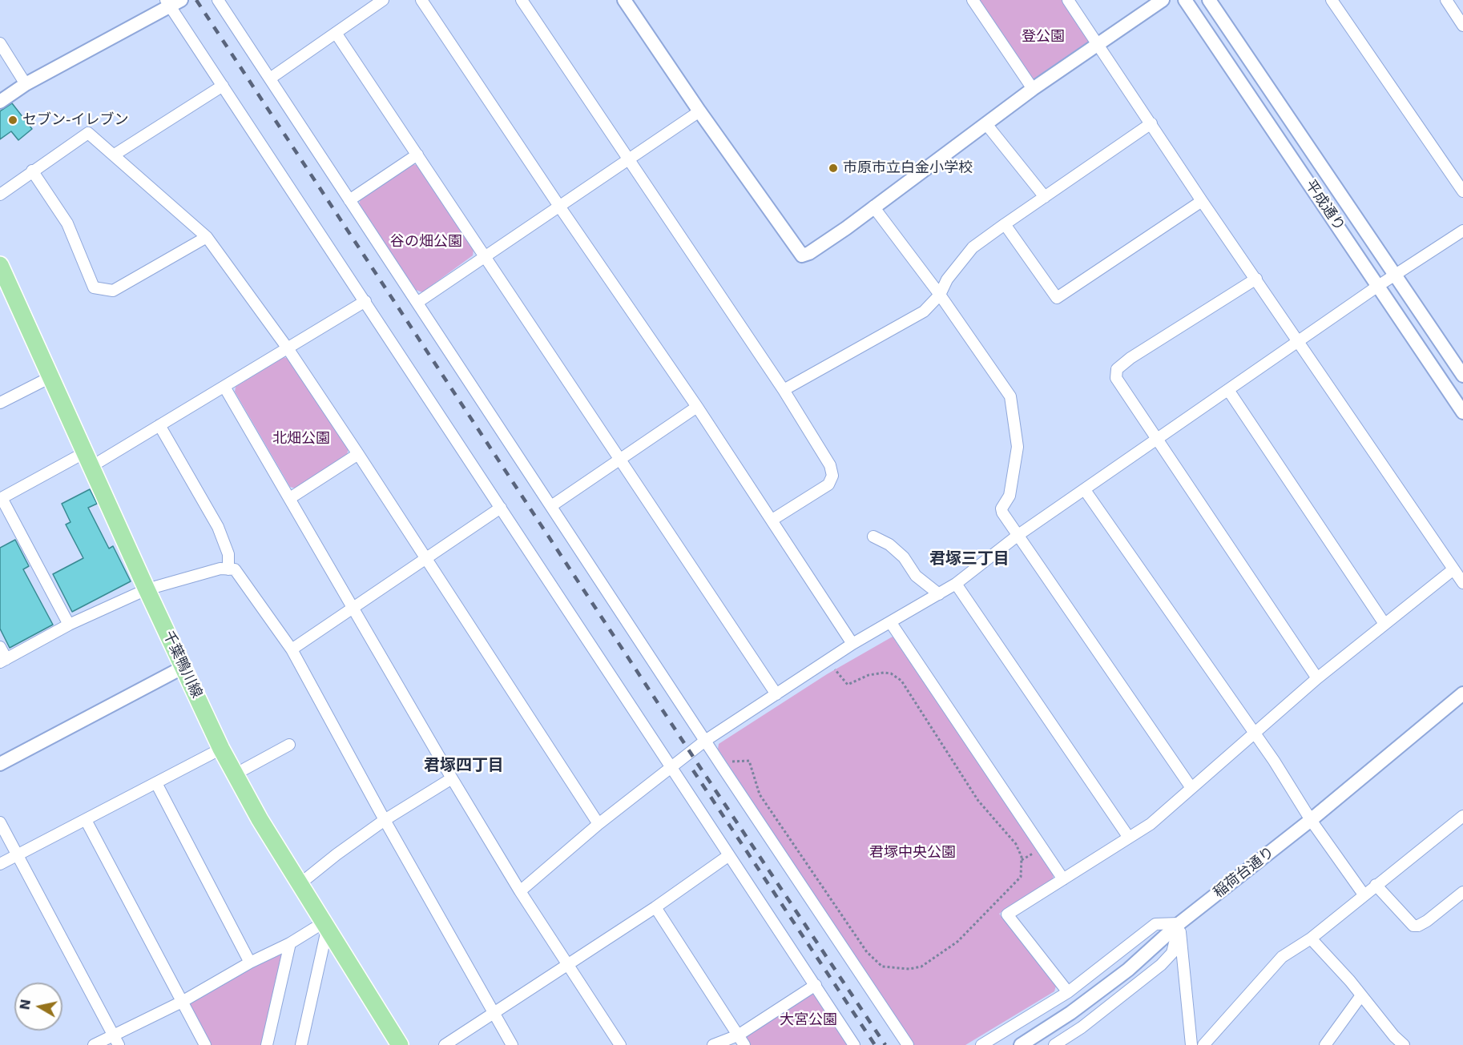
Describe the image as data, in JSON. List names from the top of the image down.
{
  "streets": {
    "main road": ["千葉鴨川線"],
    "street": ["平成通り", "稲荷台通り"]
  },
  "districts": ["君塚三丁目", "君塚四丁目"],
  "parks": [
    "登公園",
    "谷の畑公園",
    "北畑公園",
    "君塚中央公園",
    "大宮公園"
  ],
  "places": ["セブン-イレブン", "市原市立白金小学校"],
  "north": "left"
}
